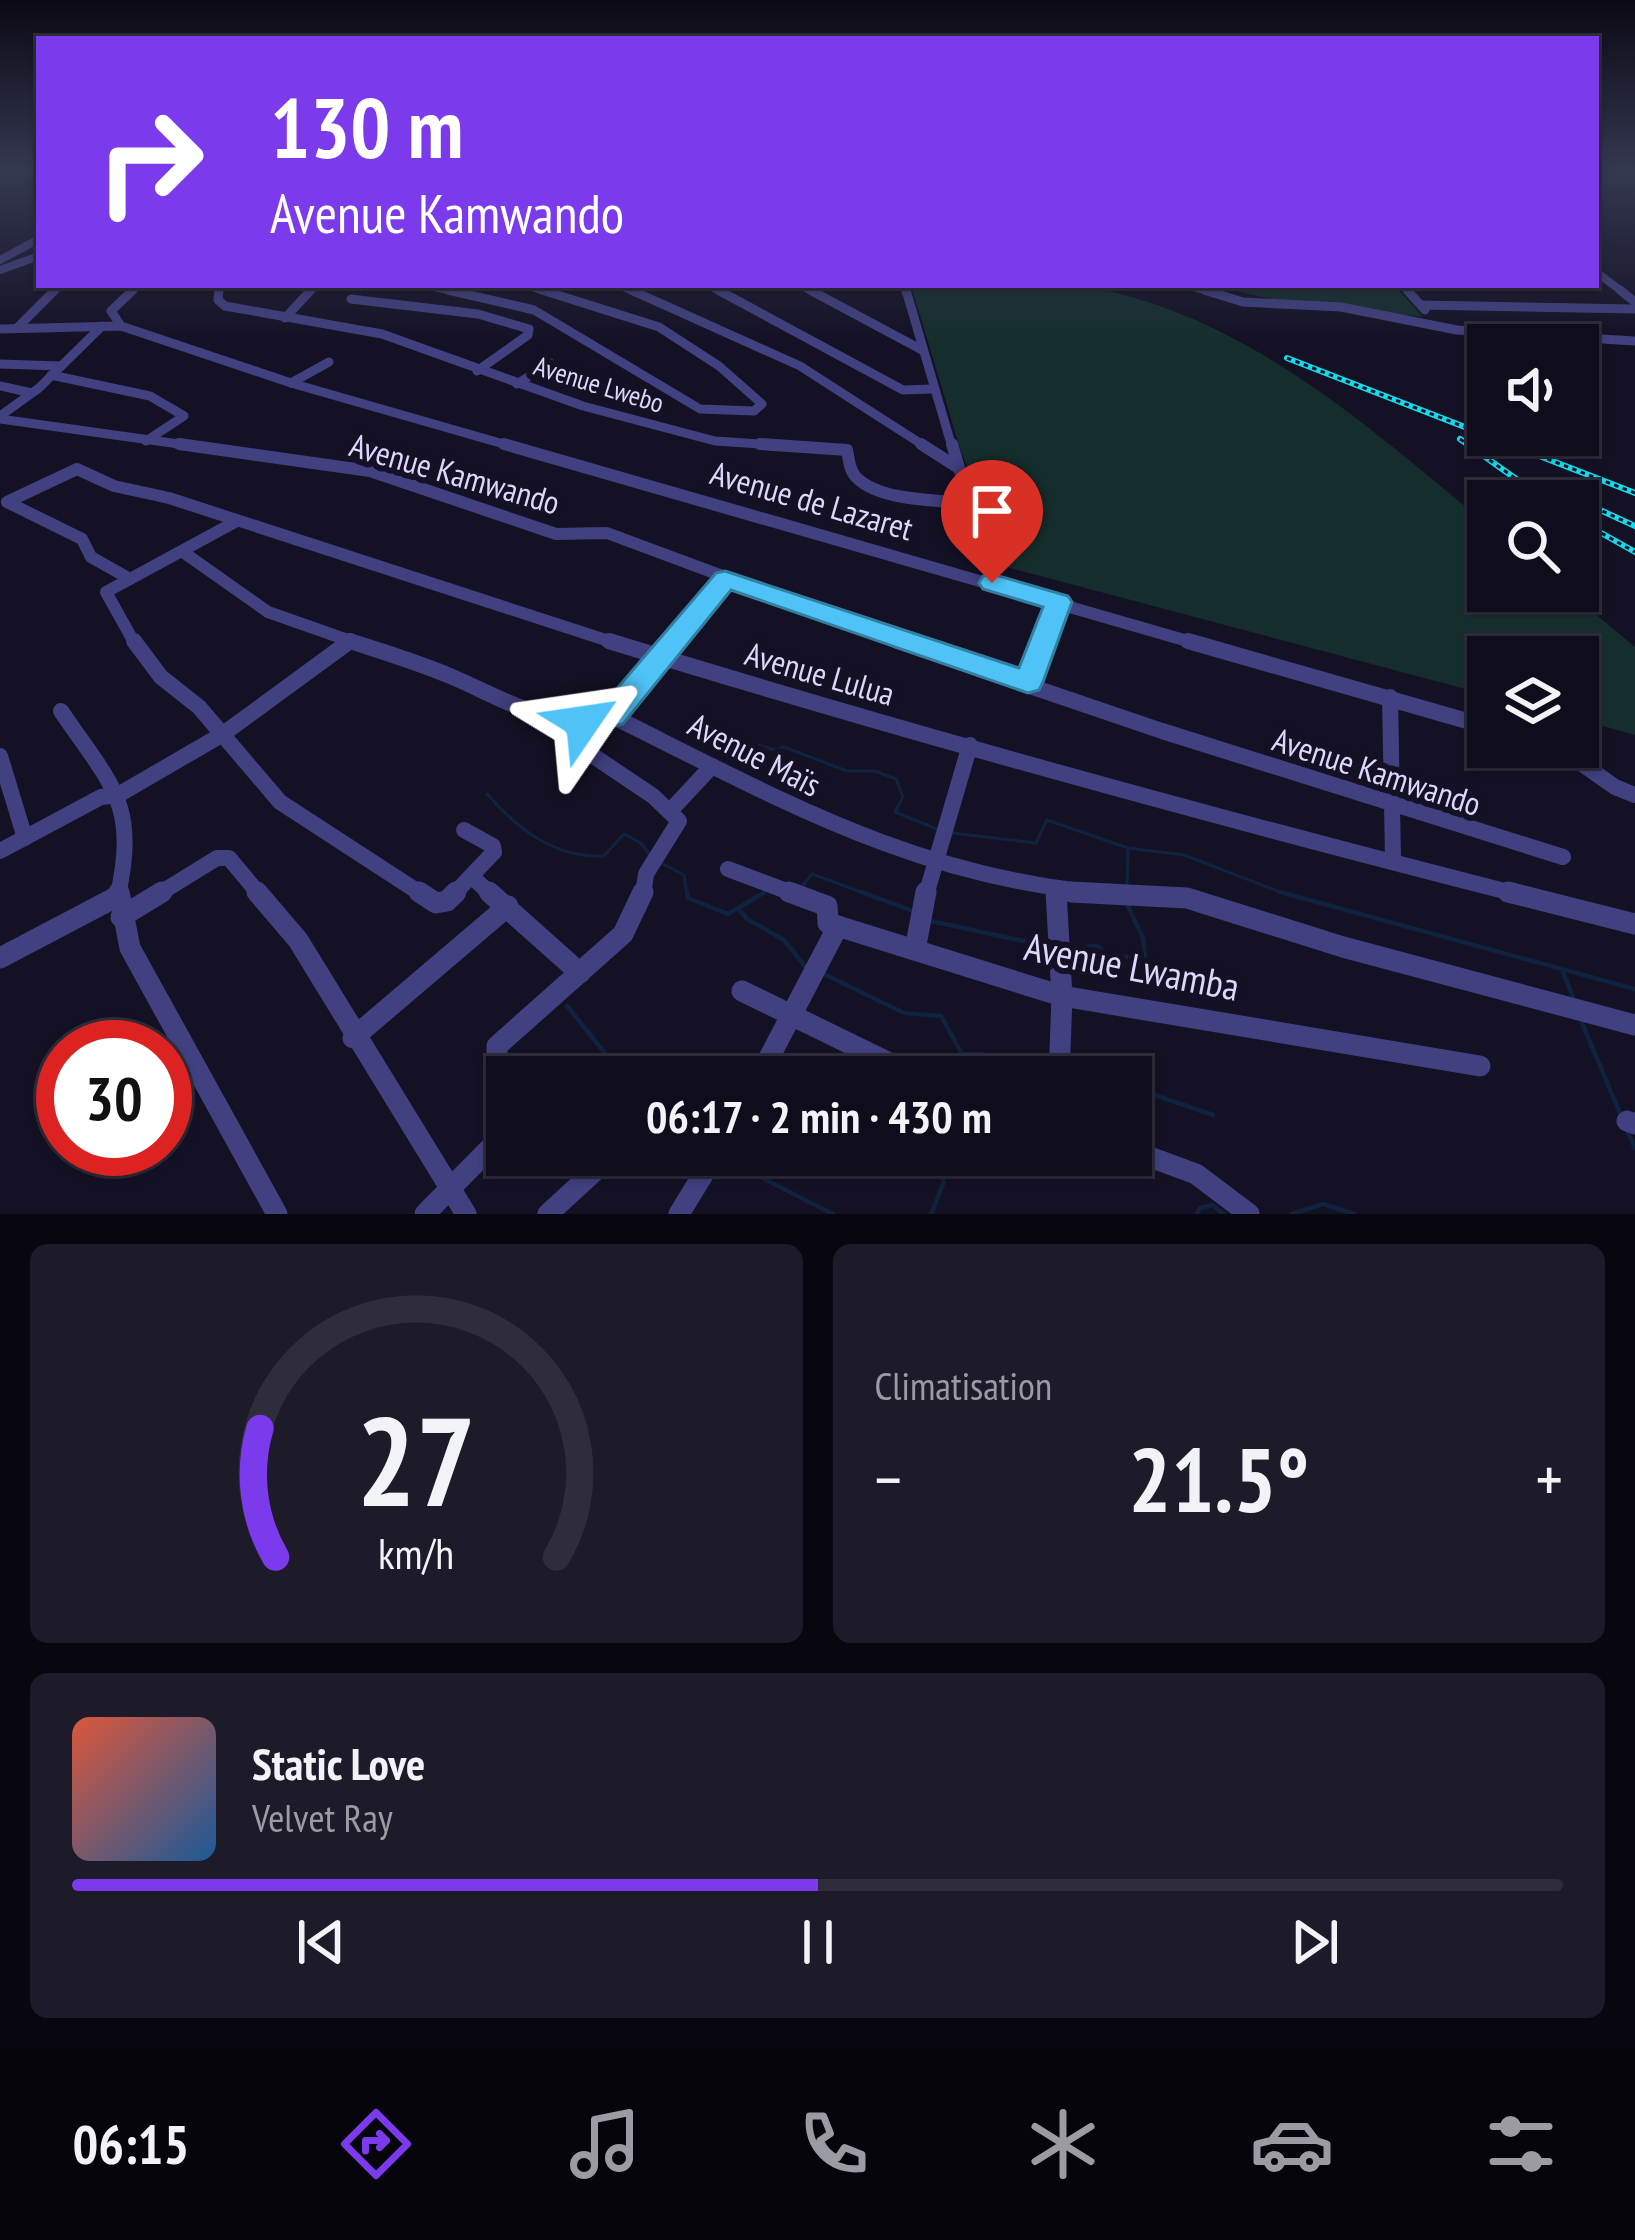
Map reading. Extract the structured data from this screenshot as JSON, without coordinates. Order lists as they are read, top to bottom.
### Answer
{
  "streets": {
    "street": [
      "Avenue Lwebo",
      "Avenue Kamwando",
      "Avenue de Lazaret",
      "Avenue Lulua",
      "Avenue Maïs",
      "Avenue Lwamba"
    ]
  },
  "page": {
    "turn": ["130 m", "Avenue Kamwando"],
    "limit": "30",
    "trip": "06:17 · 2 min · 430 m",
    "tile": "Climatisation",
    "heat": ["−", "21.5°", "+"],
    "song": ["Static Love", "Velvet Ray"],
    "tabs": "06:15",
    "gauge": ["27", "km/h"]
  }
}
